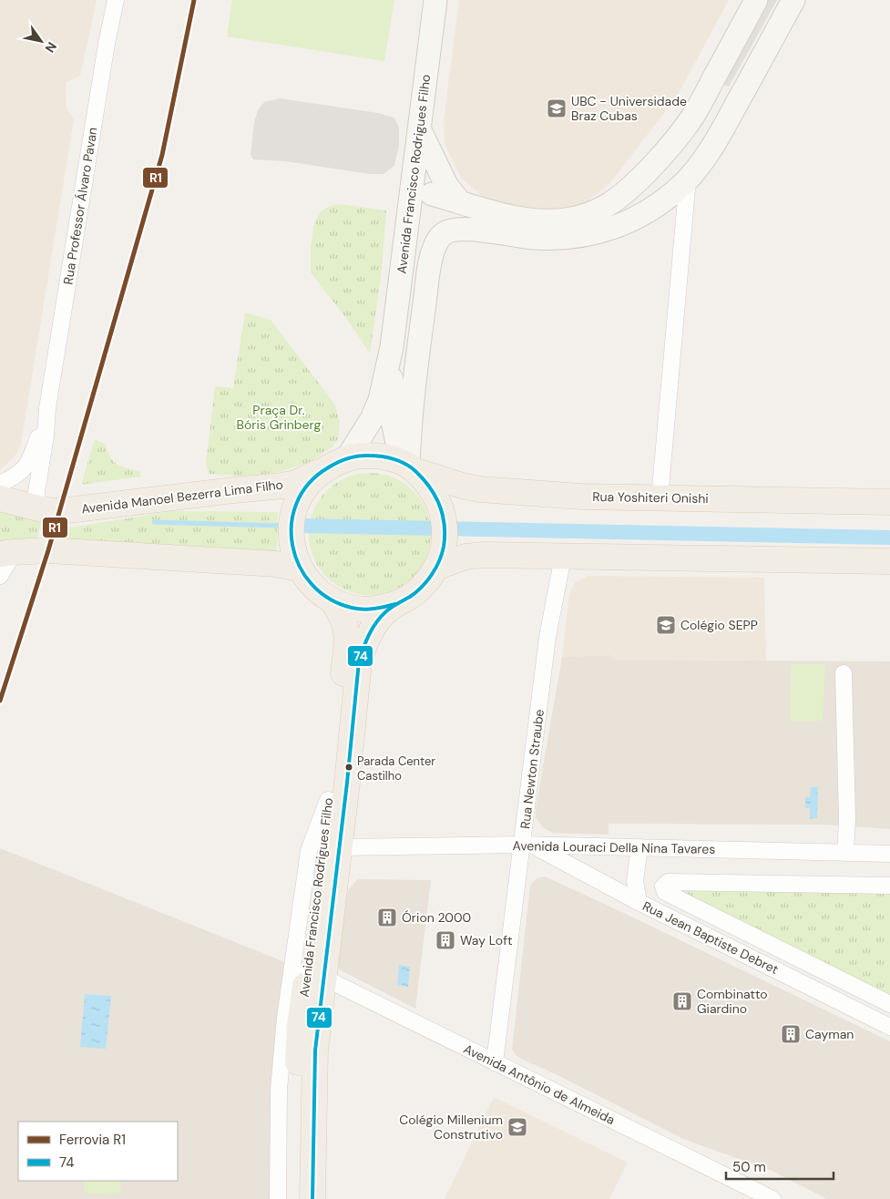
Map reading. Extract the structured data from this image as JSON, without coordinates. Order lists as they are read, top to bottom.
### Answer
{
  "streets": {
    "main road": ["Avenida Francisco Rodrigues Filho", "Avenida Manoel Bezerra Lima Filho", "Rua Yoshiteri Onishi"],
    "street": [
      "Rua Professor Álvaro Pavan",
      "Rua Newton Straube",
      "Avenida Louraci Della Nina Tavares",
      "Rua Jean Baptiste Debret",
      "Avenida Antônio de Almeida"
    ]
  },
  "crossings": [
    ["Avenida Francisco Rodrigues Filho", "Avenida Manoel Bezerra Lima Filho"],
    ["Avenida Francisco Rodrigues Filho", "Rua Yoshiteri Onishi"],
    ["Avenida Francisco Rodrigues Filho", "Avenida Louraci Della Nina Tavares"],
    ["Avenida Francisco Rodrigues Filho", "Avenida Antônio de Almeida"],
    ["Rua Professor Álvaro Pavan", "Avenida Manoel Bezerra Lima Filho"],
    ["Avenida Manoel Bezerra Lima Filho", "Rua Yoshiteri Onishi"],
    ["Rua Newton Straube", "Avenida Louraci Della Nina Tavares"],
    ["Rua Newton Straube", "Rua Jean Baptiste Debret"],
    ["Rua Newton Straube", "Avenida Antônio de Almeida"],
    ["Avenida Louraci Della Nina Tavares", "Rua Jean Baptiste Debret"]
  ],
  "parks": ["Praça Dr. Bóris Grinberg"],
  "places": {
    "school or university": ["UBC - Universidade Braz Cubas", "Colégio SEPP", "Colégio Millenium Construtivo"],
    "other": ["Parada Center Castilho"],
    "building": [
      "Órion 2000",
      "Way Loft",
      "Combinatto Giardino",
      "Cayman"
    ]
  },
  "lines": ["rail line R1", "transit line 74"],
  "legend": ["Ferrovia R1", "74"],
  "scale_bar": "50 m",
  "north": "bottom right"
}
